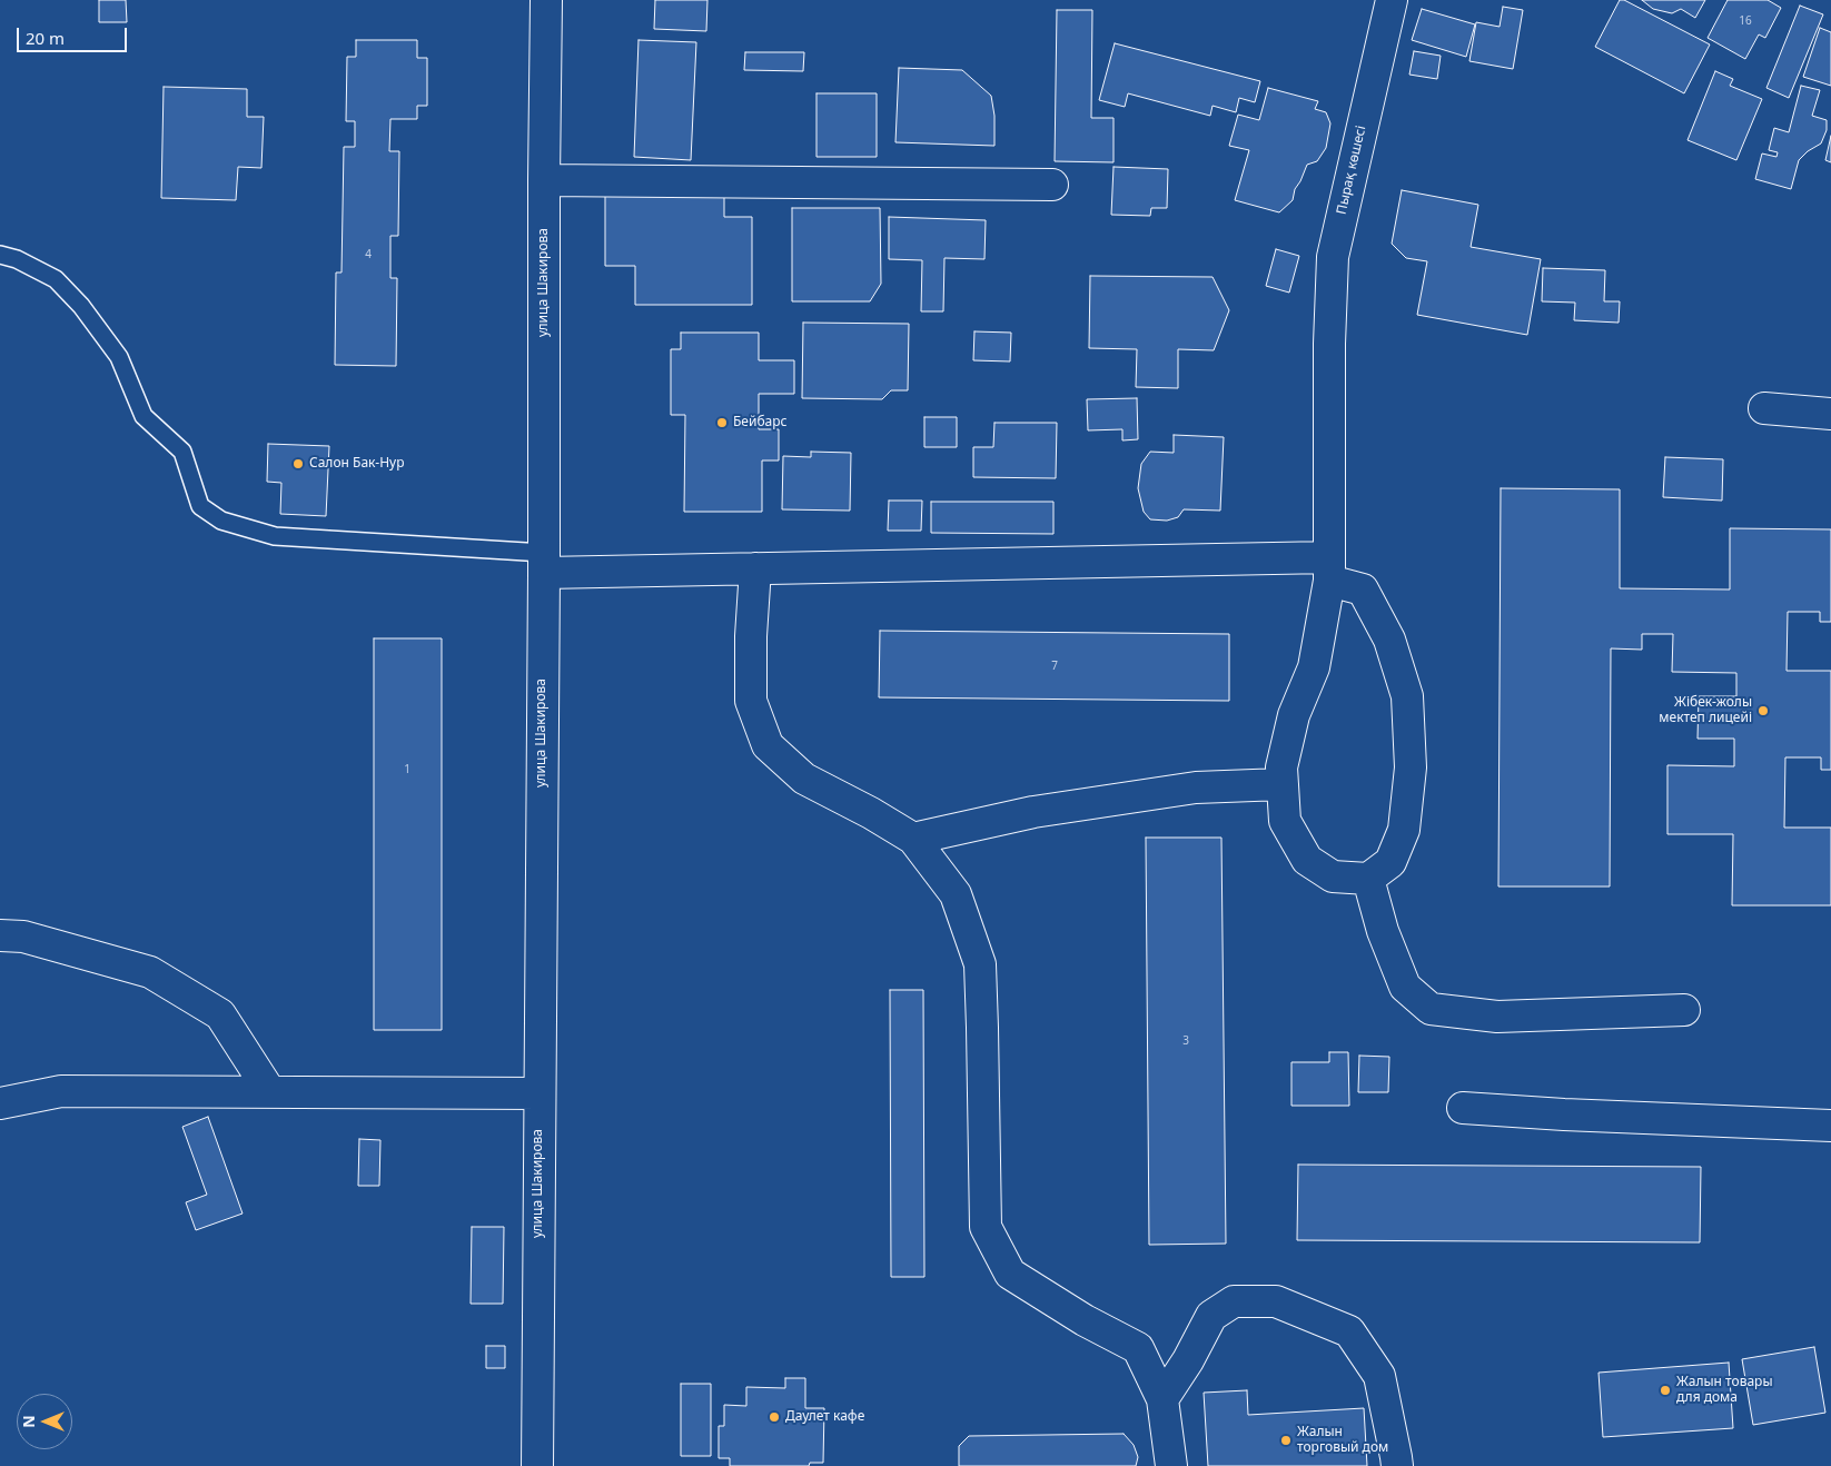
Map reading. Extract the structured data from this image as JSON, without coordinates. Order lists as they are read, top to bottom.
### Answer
{
  "streets": {
    "street": ["Пырақ көшесі", "улица Шакирова"]
  },
  "places": [
    "Бейбарс",
    "Салон Бак-Нур",
    "Жібек-жолы мектеп лицейі",
    "Жалын товары для дома",
    "Даулет кафе",
    "Жалын торговый дом"
  ],
  "house_numbers": [
    "16",
    "4",
    "7",
    "1",
    "3"
  ],
  "scale_bar": "20 m",
  "north": "left"
}
